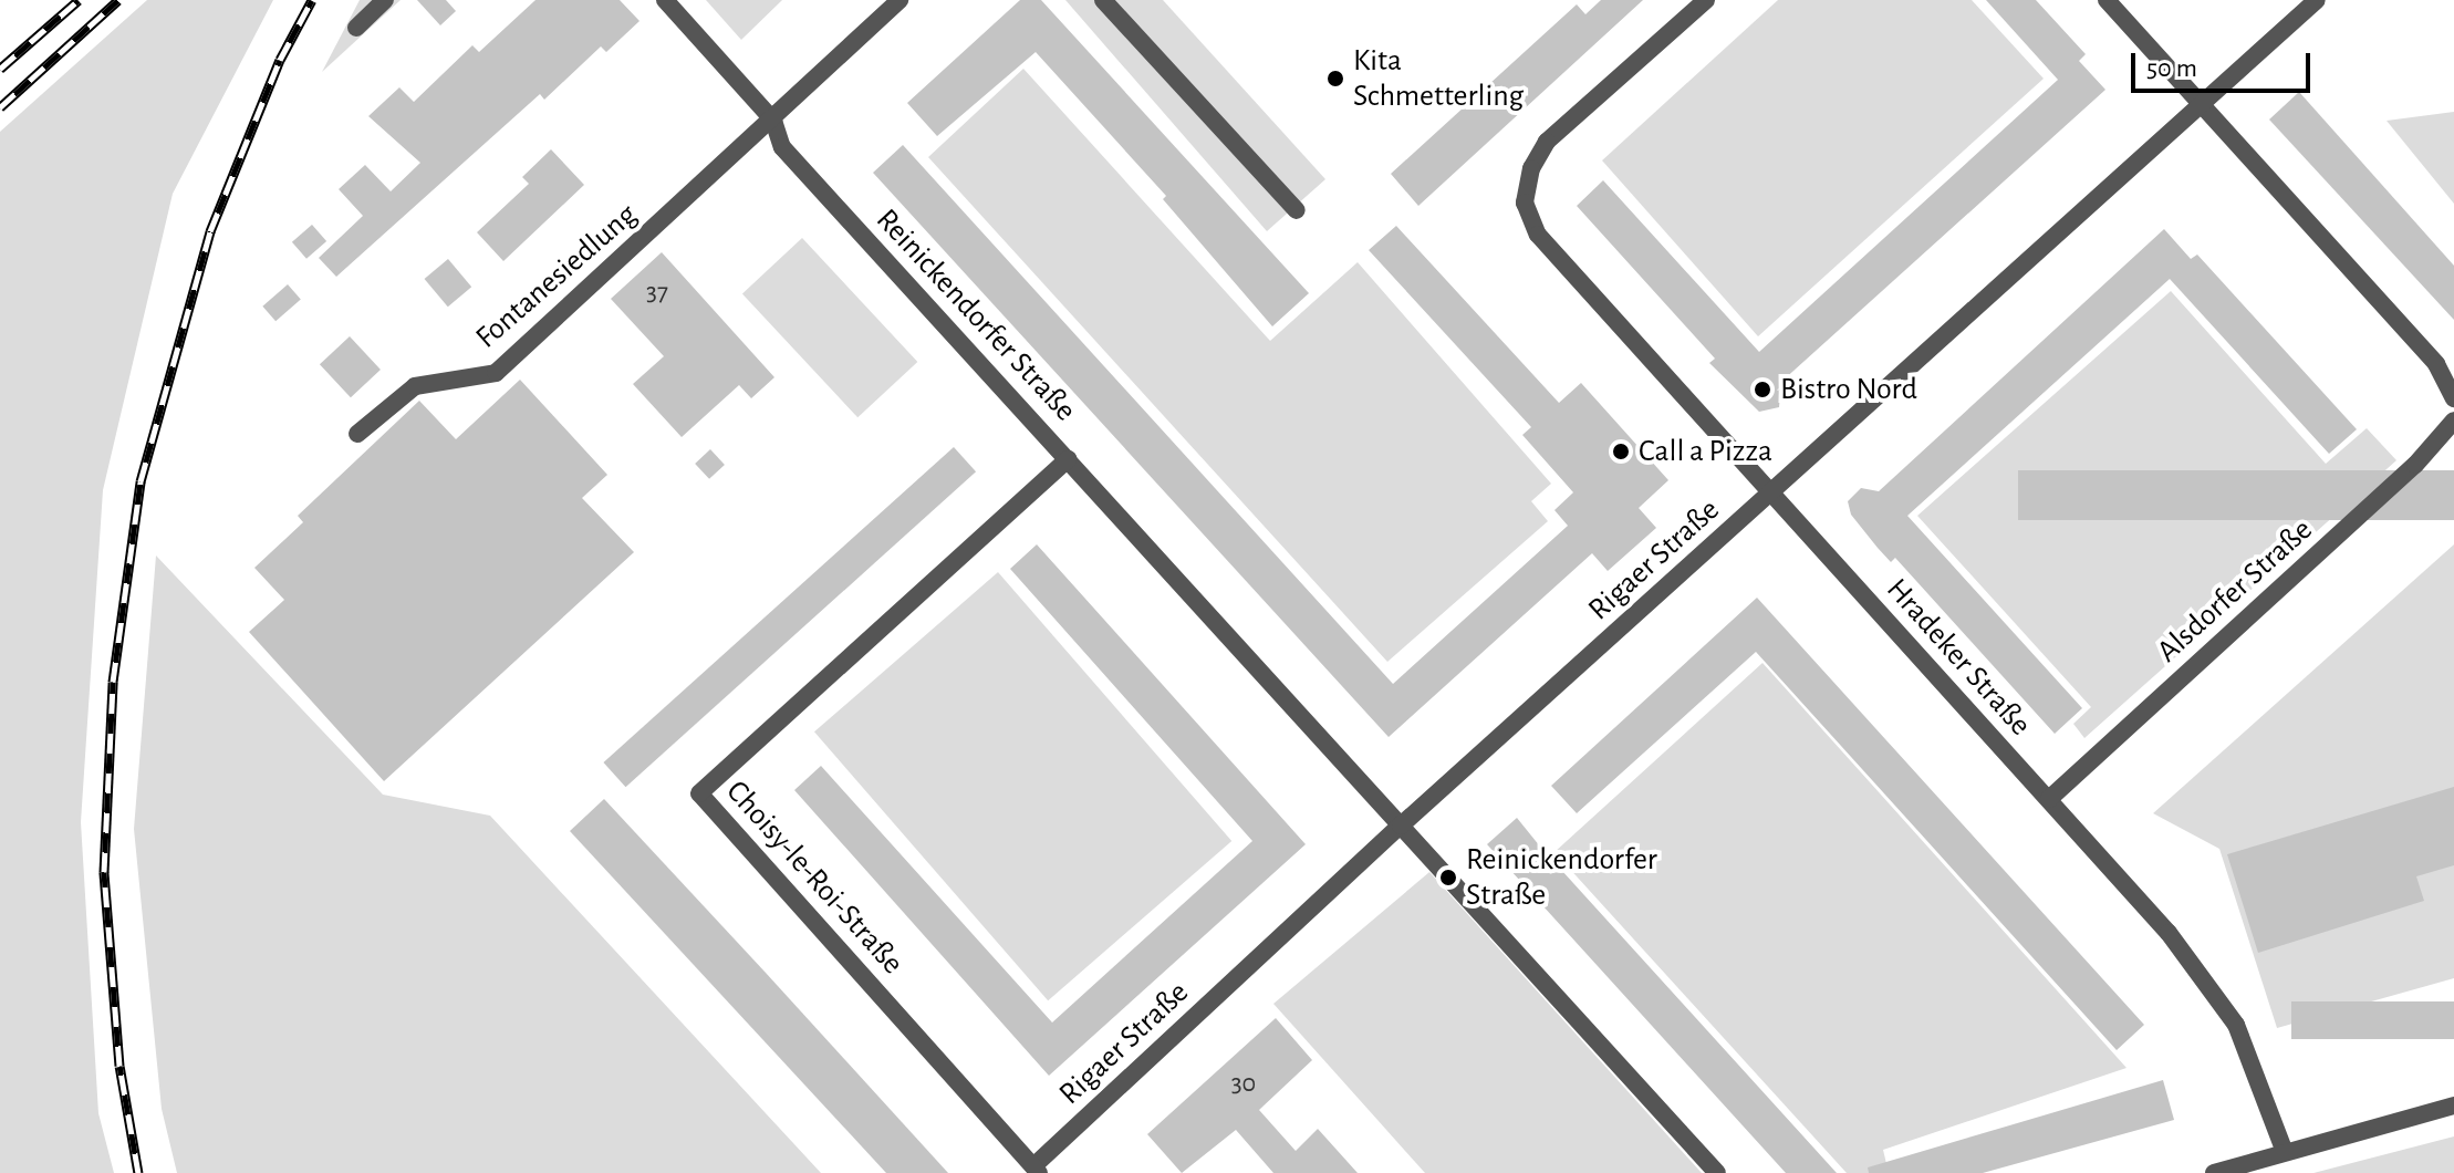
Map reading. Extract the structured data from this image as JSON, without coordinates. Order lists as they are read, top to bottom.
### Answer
{
  "streets": {
    "street": [
      "Fontanesiedlung",
      "Reinickendorfer Straße",
      "Rigaer Straße",
      "Alsdorfer Straße",
      "Hradeker Straße",
      "Choisy-le-Roi-Straße"
    ]
  },
  "crossings": [
    ["Fontanesiedlung", "Reinickendorfer Straße"],
    ["Reinickendorfer Straße", "Rigaer Straße"],
    ["Reinickendorfer Straße", "Choisy-le-Roi-Straße"],
    ["Rigaer Straße", "Hradeker Straße"],
    ["Rigaer Straße", "Choisy-le-Roi-Straße"],
    ["Alsdorfer Straße", "Hradeker Straße"]
  ],
  "places": [
    "Kita Schmetterling",
    "Bistro Nord",
    "Call a Pizza",
    "Reinickendorfer Straße"
  ],
  "house_numbers": ["37", "30"],
  "scale_bar": "50 m"
}
